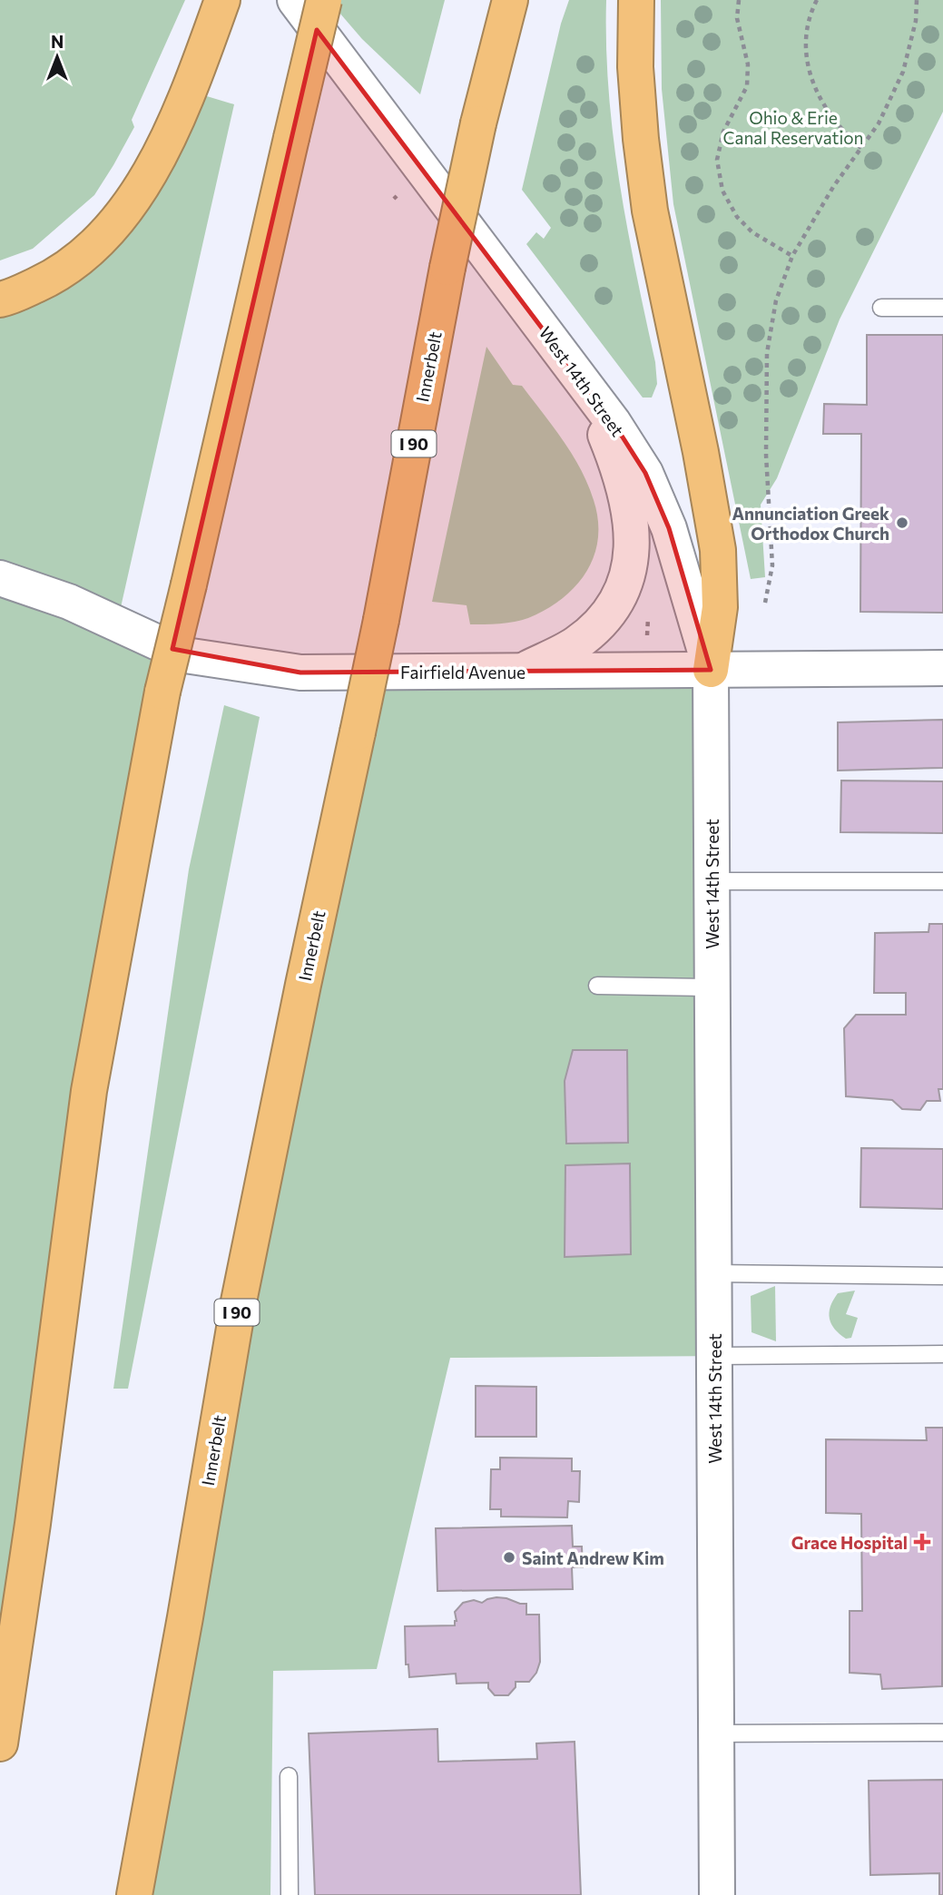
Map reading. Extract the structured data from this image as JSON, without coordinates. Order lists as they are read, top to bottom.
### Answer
{
  "streets": {
    "highway": ["Innerbelt", "I 90"],
    "street": ["West 14th Street", "Fairfield Avenue"]
  },
  "crossings": [
    ["West 14th Street", "Fairfield Avenue"]
  ],
  "parks": ["Ohio & Erie Canal Reservation"],
  "places": {
    "other": ["Annunciation Greek Orthodox Church", "Saint Andrew Kim"],
    "health": ["Grace Hospital"]
  },
  "north": "top"
}
